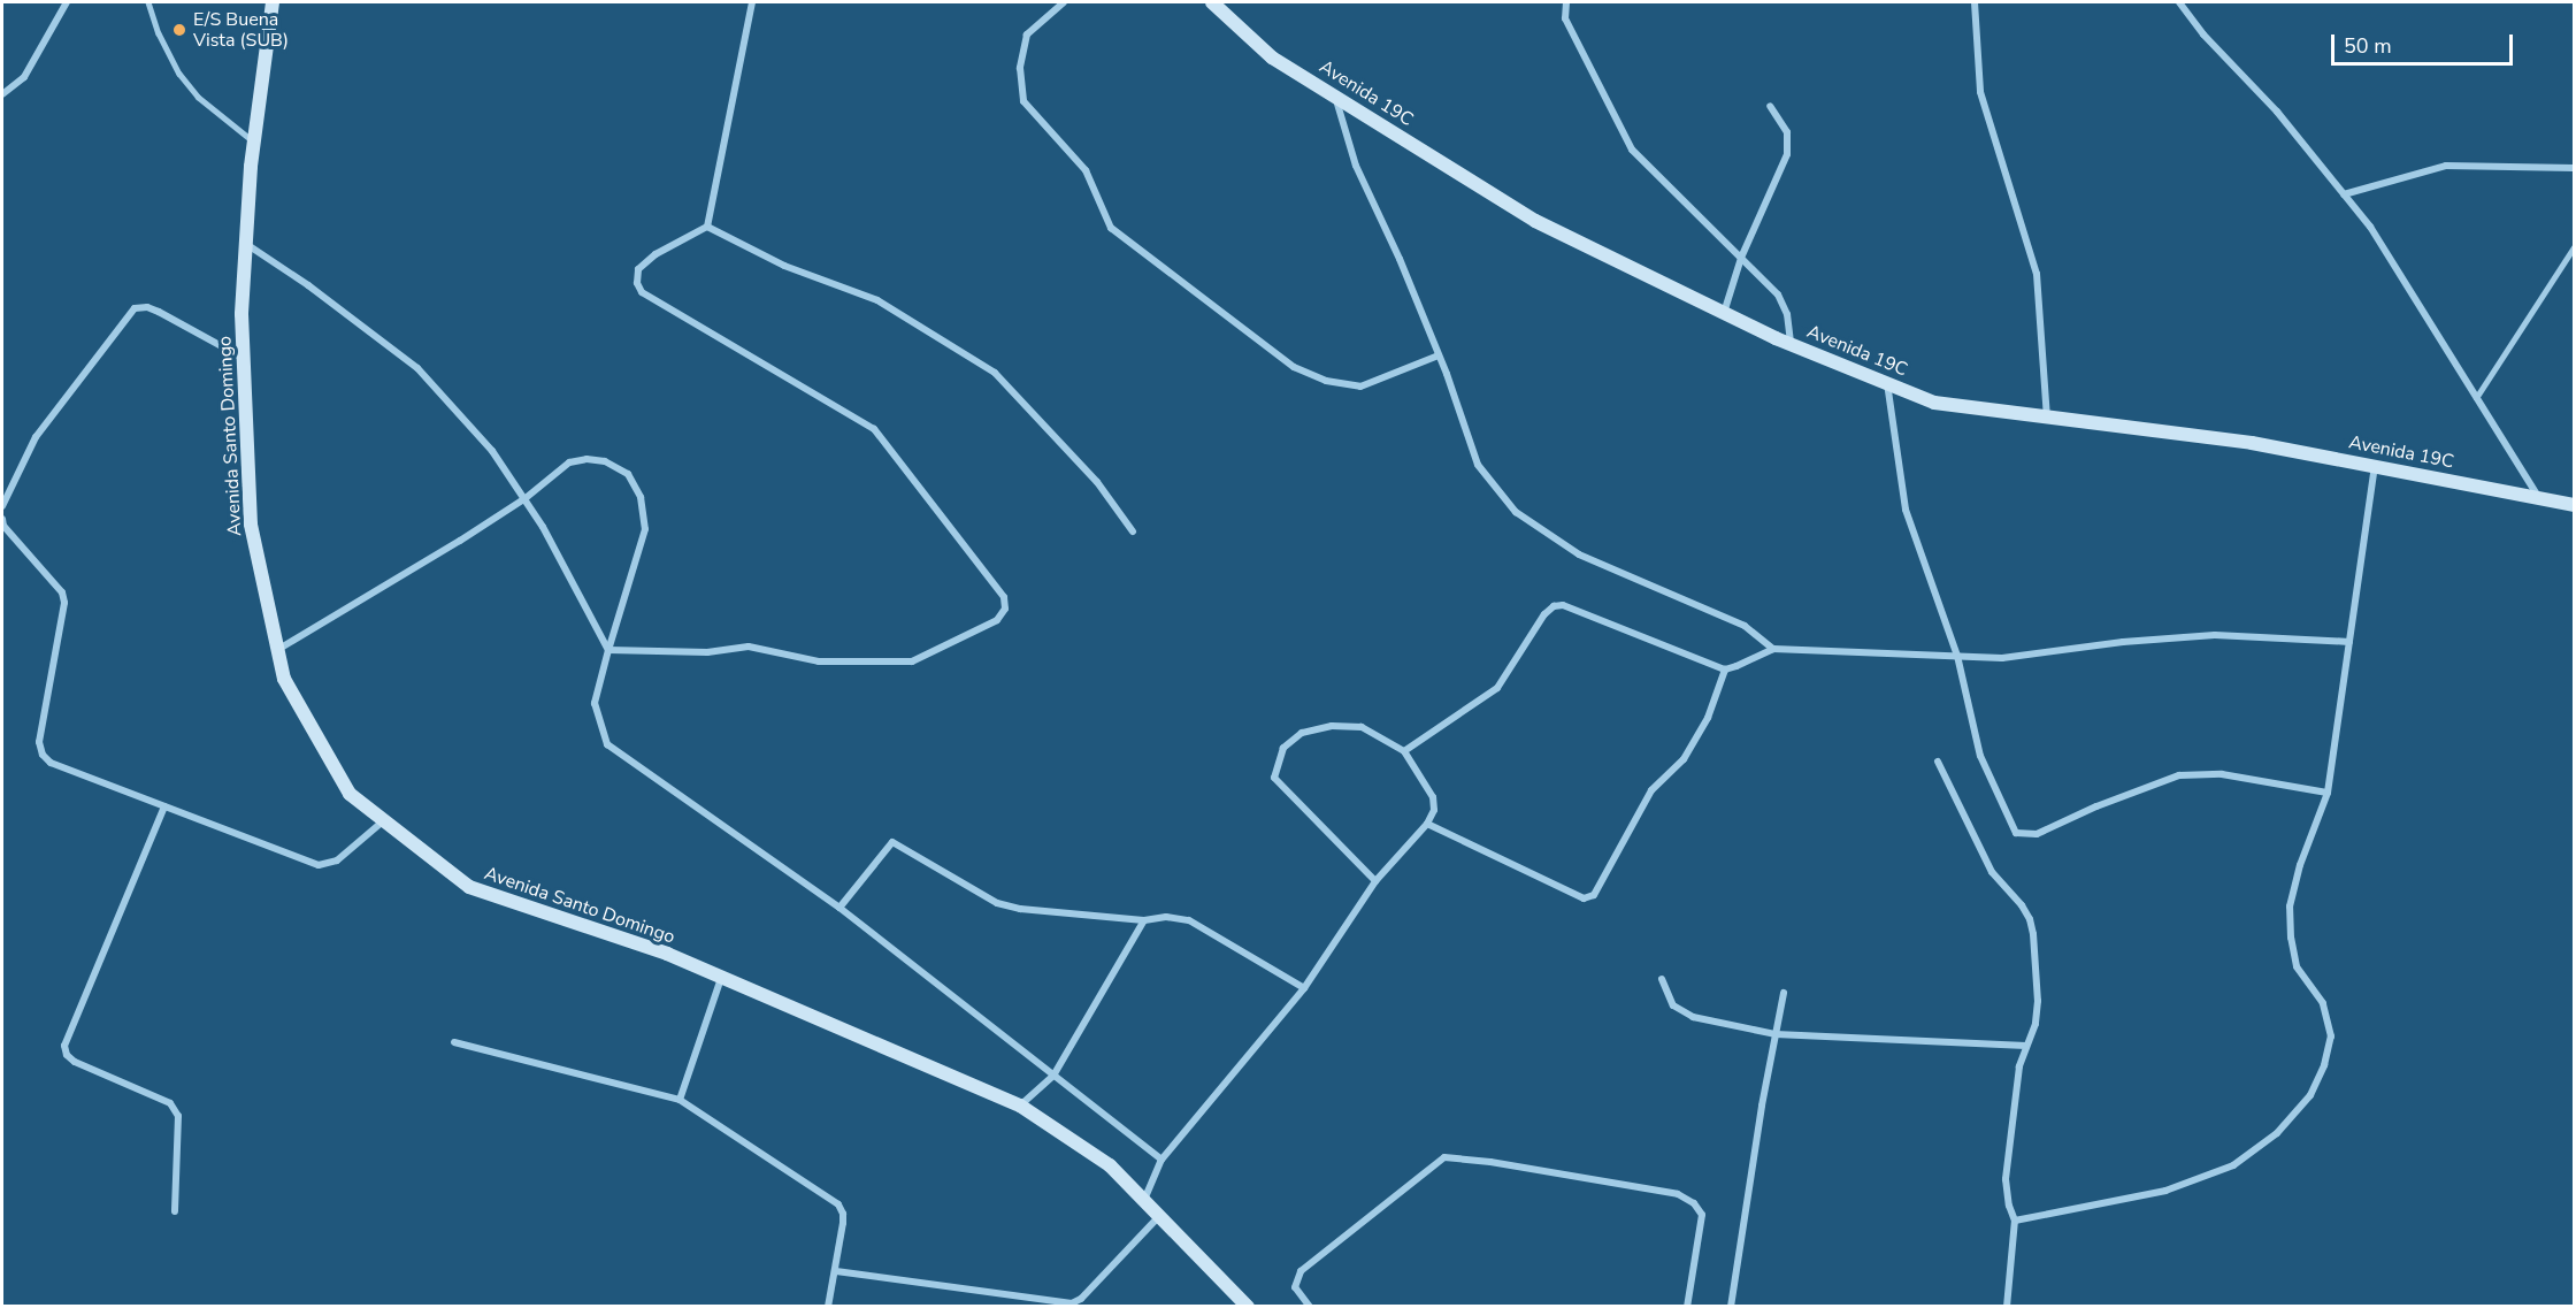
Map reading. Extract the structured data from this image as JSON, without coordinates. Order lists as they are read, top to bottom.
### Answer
{
  "streets": {
    "street": ["Avenida 19C", "Avenida Santo Domingo"]
  },
  "places": ["E/S Buena Vista (SUB)"],
  "scale_bar": "50 m"
}
